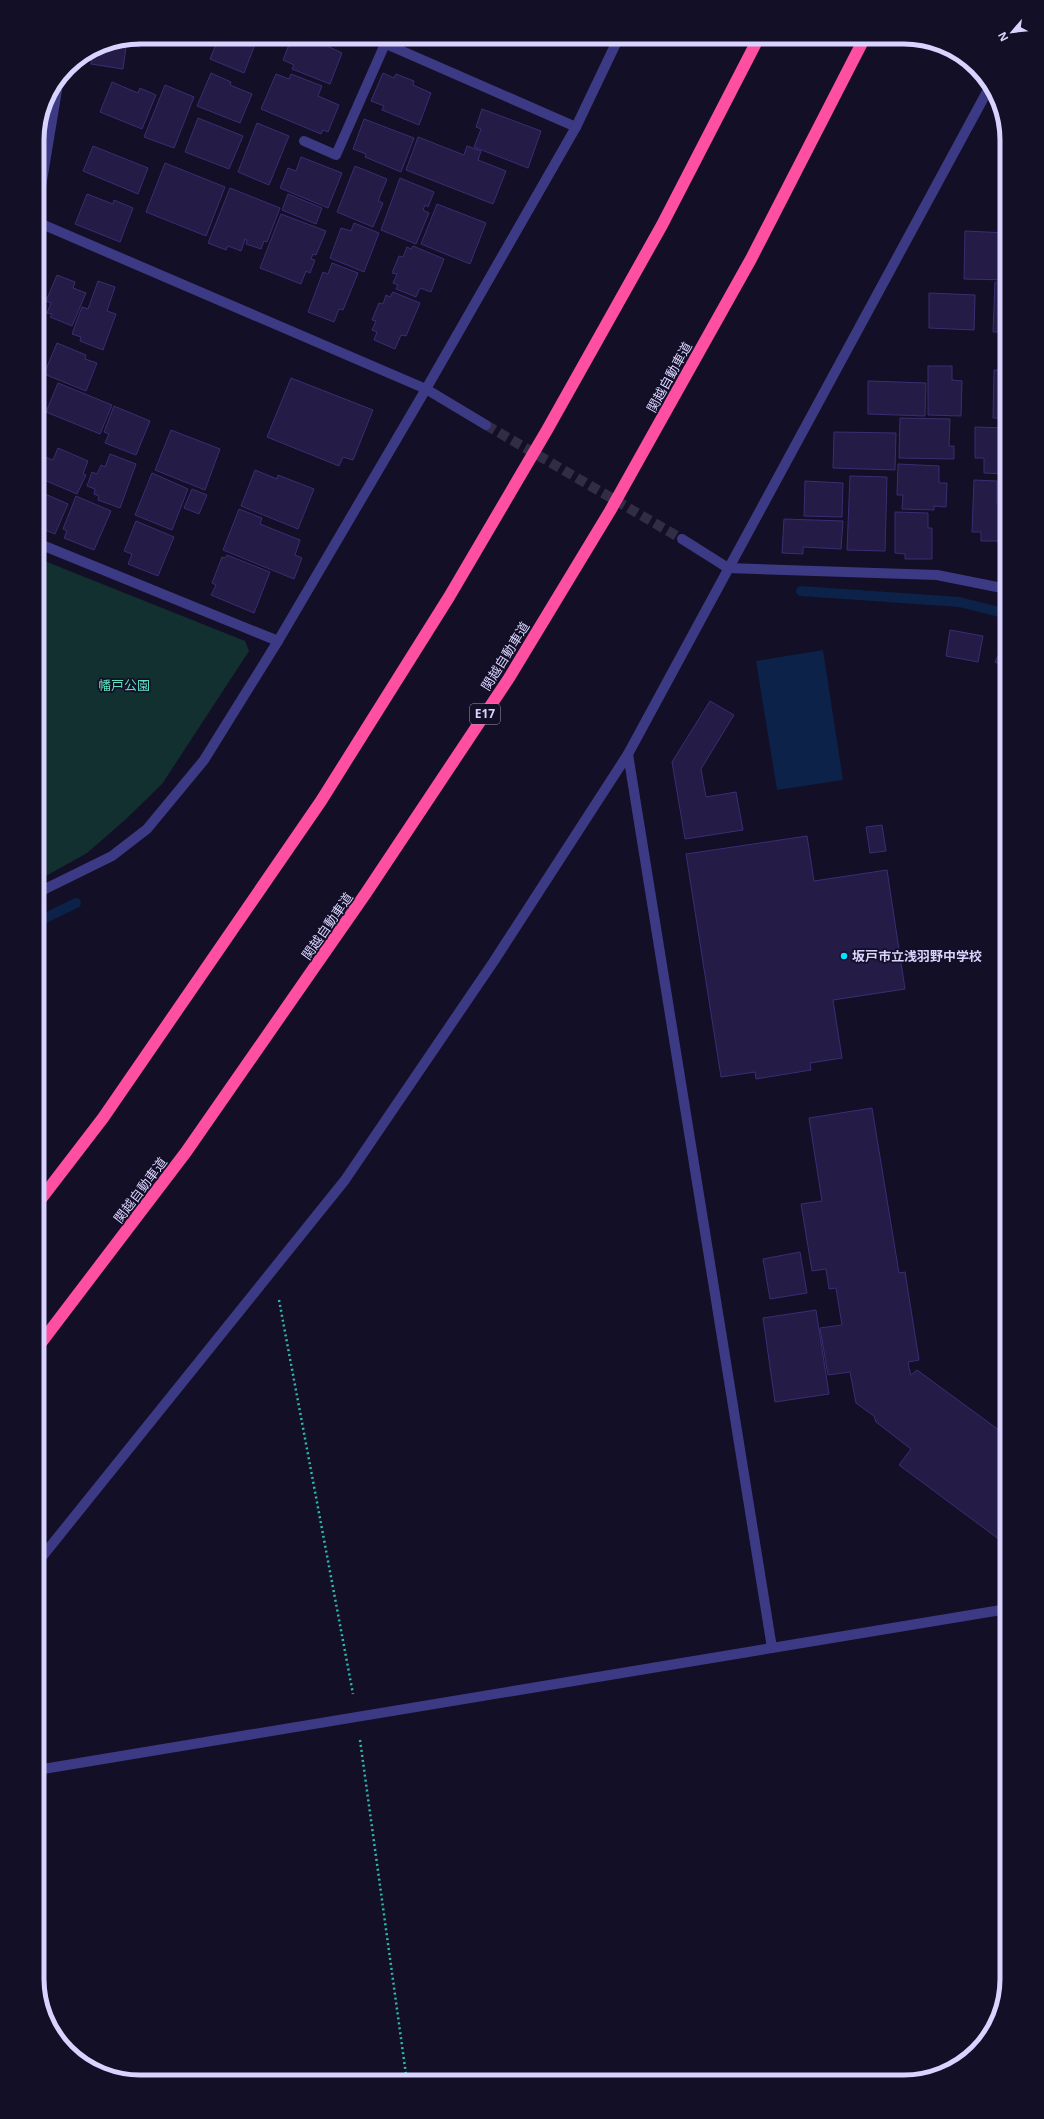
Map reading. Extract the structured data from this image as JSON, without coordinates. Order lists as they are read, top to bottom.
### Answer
{
  "streets": {
    "highway": ["関越自動車道", "E17"]
  },
  "parks": ["幡戸公園"],
  "places": ["坂戸市立浅羽野中学校"],
  "north": "bottom left"
}
